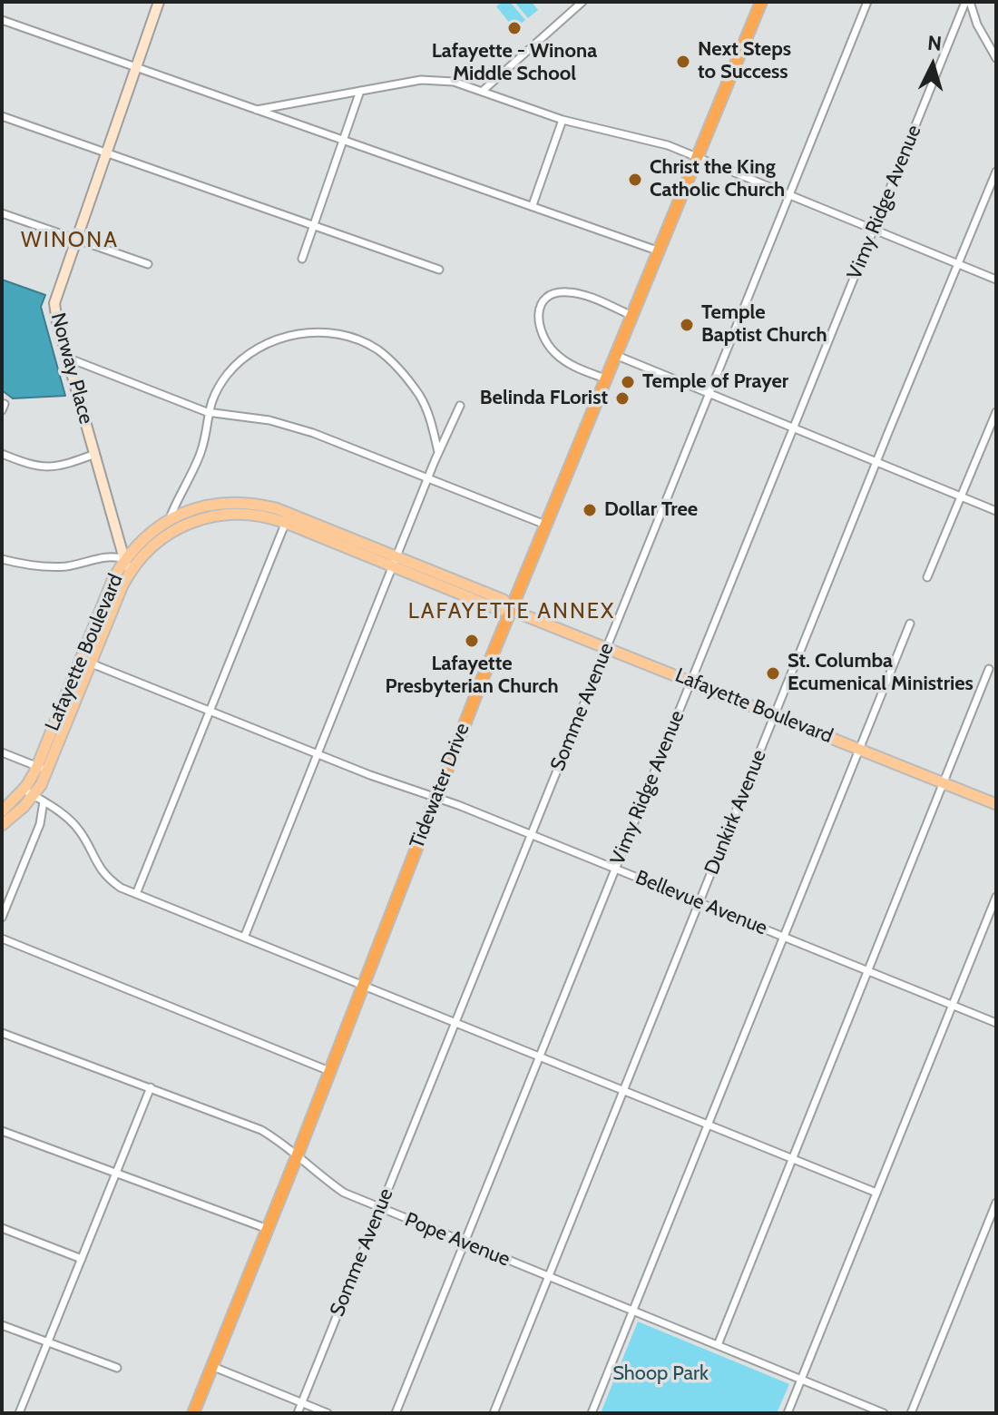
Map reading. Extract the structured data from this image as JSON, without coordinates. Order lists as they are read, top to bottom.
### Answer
{
  "streets": {
    "highway": ["Tidewater Drive"],
    "main road": ["Lafayette Boulevard"],
    "street": [
      "Vimy Ridge Avenue",
      "Norway Place",
      "Somme Avenue",
      "Dunkirk Avenue",
      "Bellevue Avenue",
      "Pope Avenue"
    ]
  },
  "crossings": [
    ["Vimy Ridge Avenue", "Lafayette Boulevard"],
    ["Vimy Ridge Avenue", "Bellevue Avenue"],
    ["Vimy Ridge Avenue", "Pope Avenue"],
    ["Norway Place", "Lafayette Boulevard"],
    ["Lafayette Boulevard", "Somme Avenue"],
    ["Lafayette Boulevard", "Tidewater Drive"],
    ["Lafayette Boulevard", "Dunkirk Avenue"],
    ["Lafayette Boulevard", "Bellevue Avenue"],
    ["Somme Avenue", "Bellevue Avenue"],
    ["Somme Avenue", "Pope Avenue"],
    ["Tidewater Drive", "Bellevue Avenue"],
    ["Tidewater Drive", "Pope Avenue"],
    ["Dunkirk Avenue", "Bellevue Avenue"],
    ["Dunkirk Avenue", "Pope Avenue"]
  ],
  "districts": ["WINONA", "LAFAYETTE ANNEX"],
  "parks": ["Shoop Park"],
  "places": [
    "Lafayette - Winona Middle School",
    "Next Steps to Success",
    "Christ the King Catholic Church",
    "Temple Baptist Church",
    "Temple of Prayer",
    "Belinda FLorist",
    "Dollar Tree",
    "Lafayette Presbyterian Church",
    "St. Columba Ecumenical Ministries"
  ],
  "north": "top"
}
